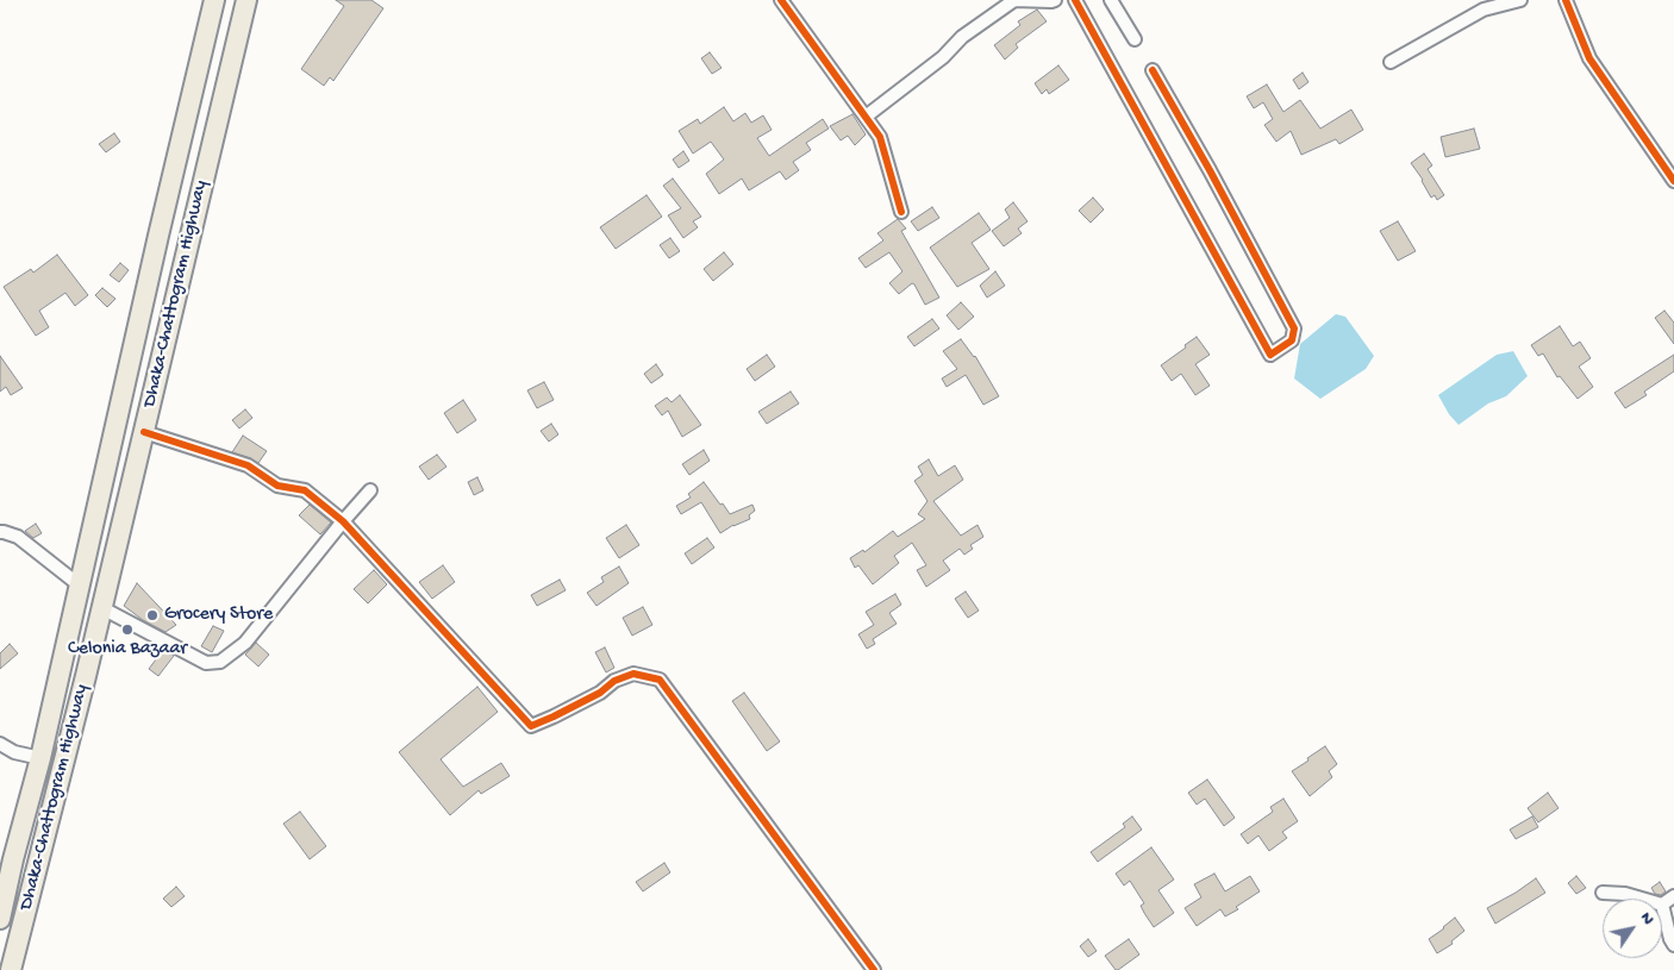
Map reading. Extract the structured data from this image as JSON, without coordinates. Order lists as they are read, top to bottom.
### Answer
{
  "streets": {
    "highway": ["Dhaka-Chattogram Highway"]
  },
  "places": ["Grocery Store", "Celonia Bazaar"],
  "north": "top right"
}
